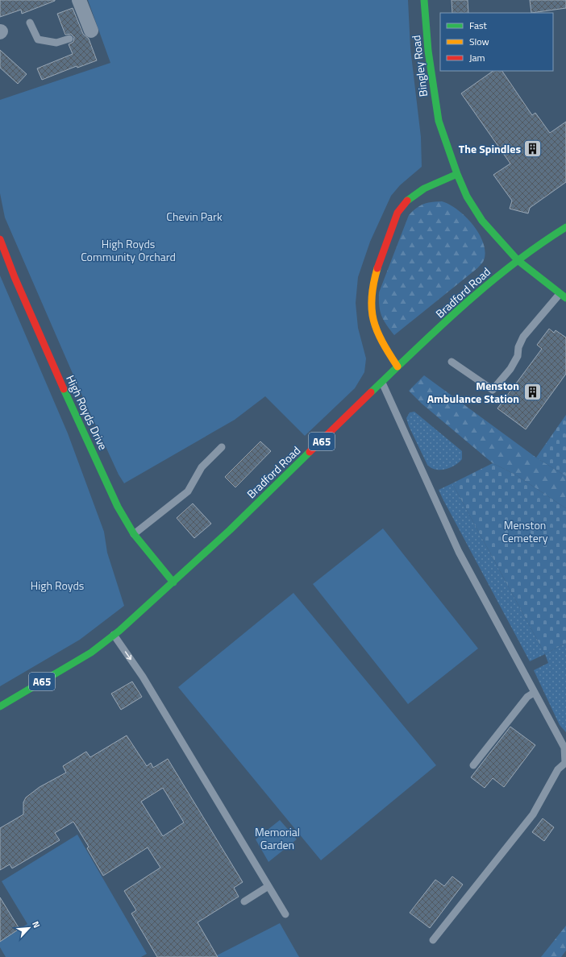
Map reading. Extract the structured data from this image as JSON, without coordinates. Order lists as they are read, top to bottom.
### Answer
{
  "streets": {
    "street": [
      "Bingley Road",
      "Bradford Road",
      "High Royds Drive",
      "A65"
    ]
  },
  "crossings": [
    ["Bingley Road", "Bradford Road"],
    ["Bradford Road", "High Royds Drive"]
  ],
  "parks": [
    "Chevin Park",
    "High Royds Community Orchard",
    "Menston Cemetery",
    "High Royds",
    "Memorial Garden"
  ],
  "places": {
    "building": ["The Spindles", "Menston Ambulance Station"]
  },
  "legend": ["Fast", "Slow", "Jam"],
  "north": "top right"
}
